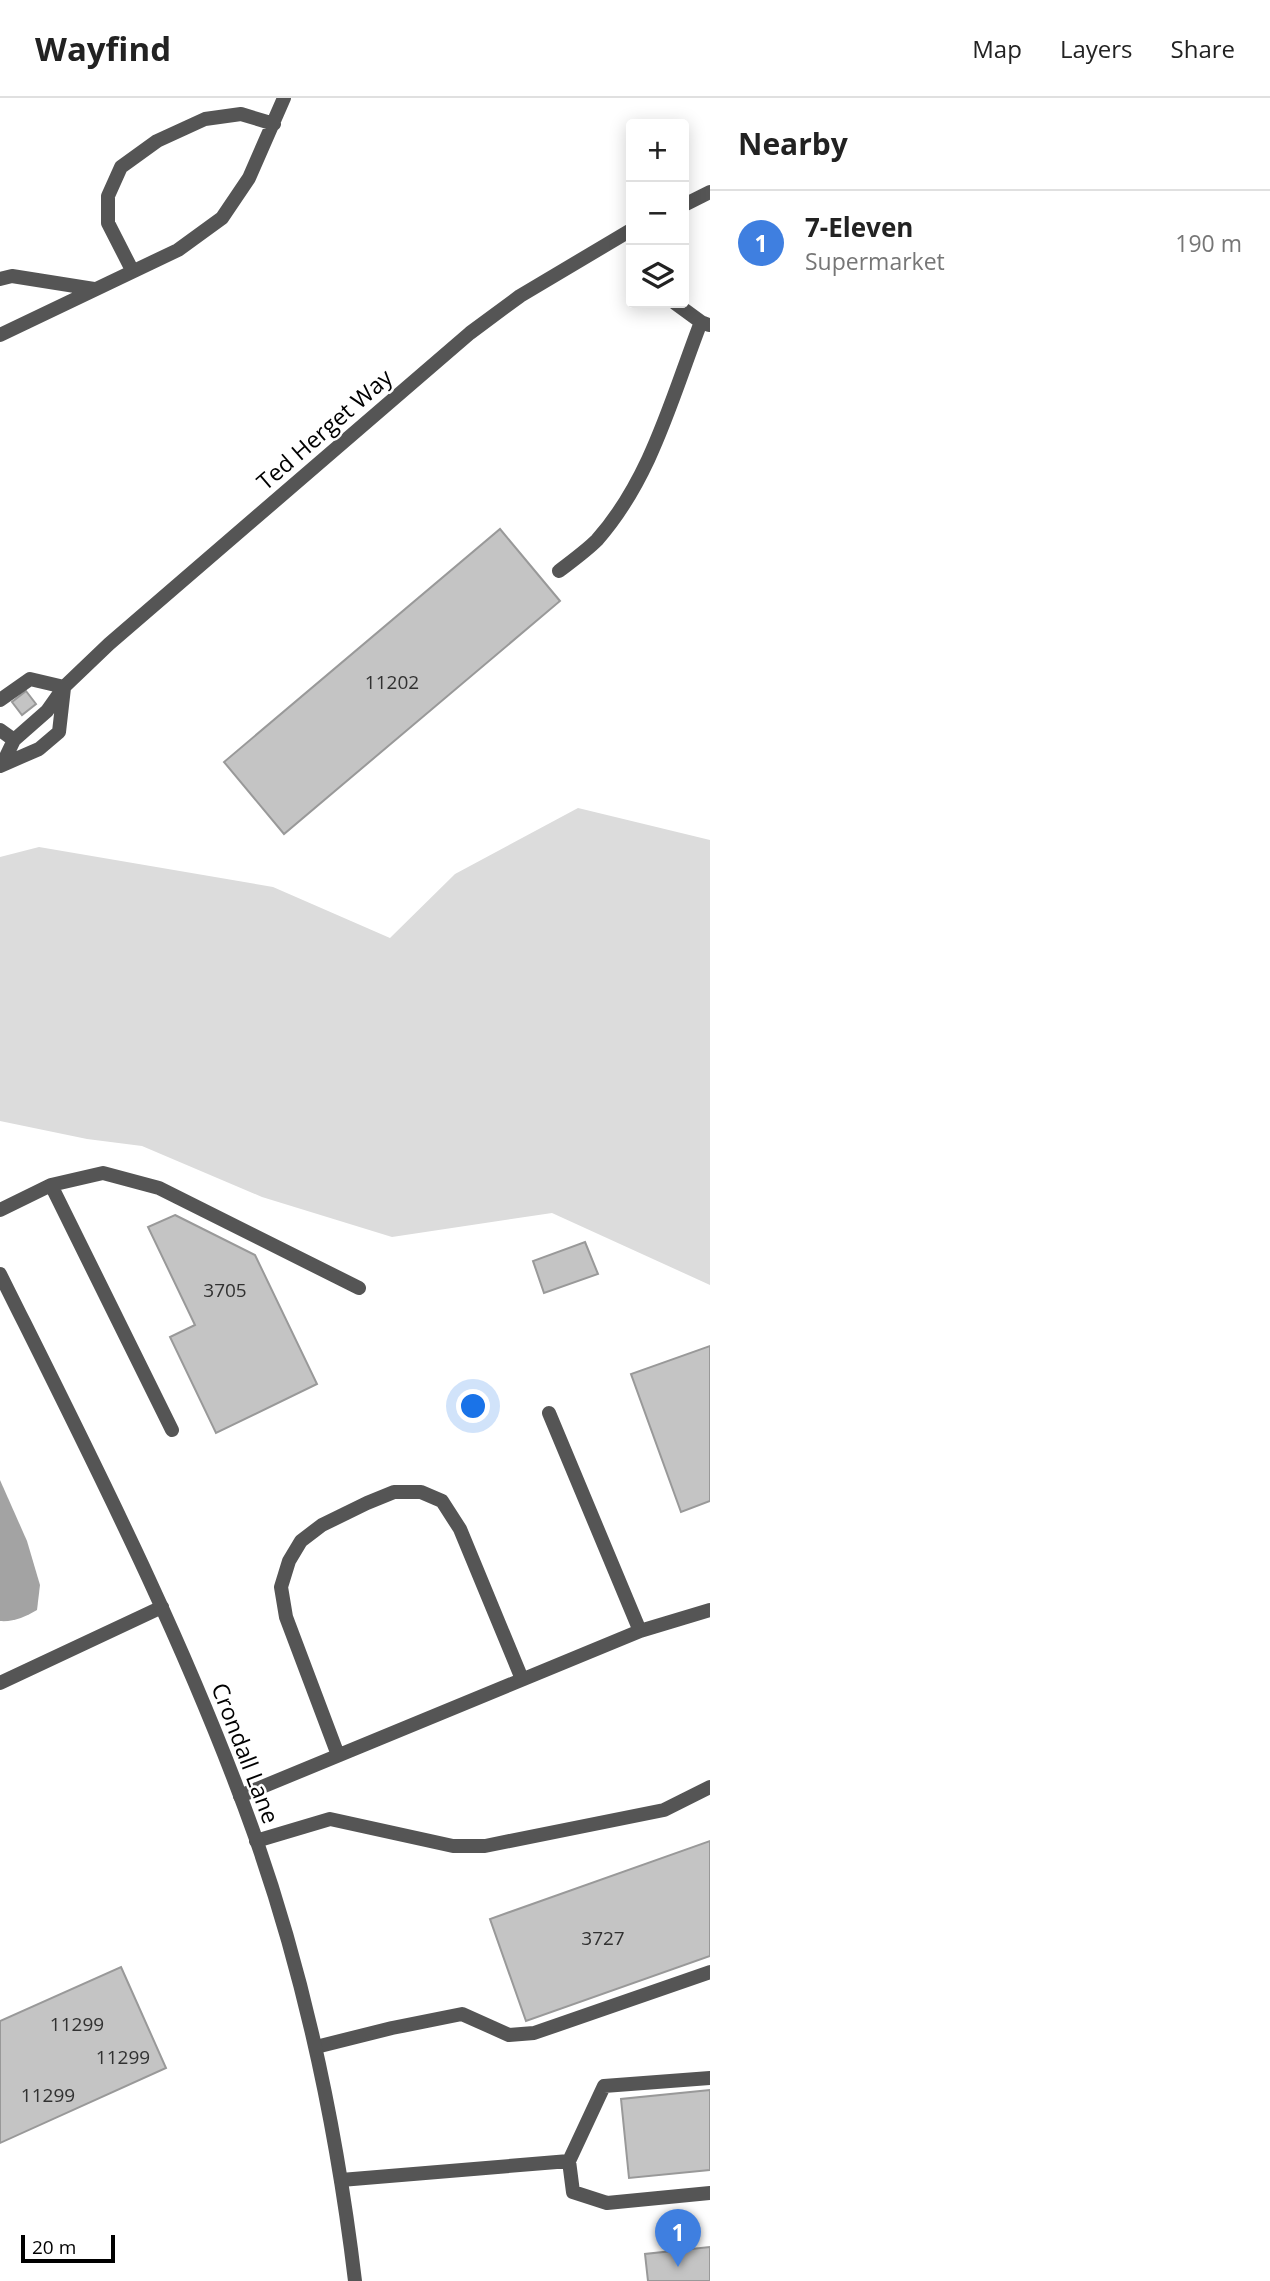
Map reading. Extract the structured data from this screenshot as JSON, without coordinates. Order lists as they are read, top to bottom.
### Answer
{
  "streets": {
    "street": ["Ted Herget Way", "Crondall Lane"]
  },
  "house_numbers": [
    "11202",
    "3705",
    "3727",
    "11299",
    "11299",
    "11299"
  ],
  "scale_bar": "20 m",
  "page": {
    "header": "Wayfind",
    "nav": ["Map", "Layers", "Share"],
    "heading": "Nearby",
    "map_buttons": ["+", "−"],
    "list": [
      {
        "mark": "1",
        "name": "7-Eleven",
        "note": "Supermarket",
        "value": "190 m"
      }
    ],
    "pins": "1",
    "scale": "20 m"
  }
}
